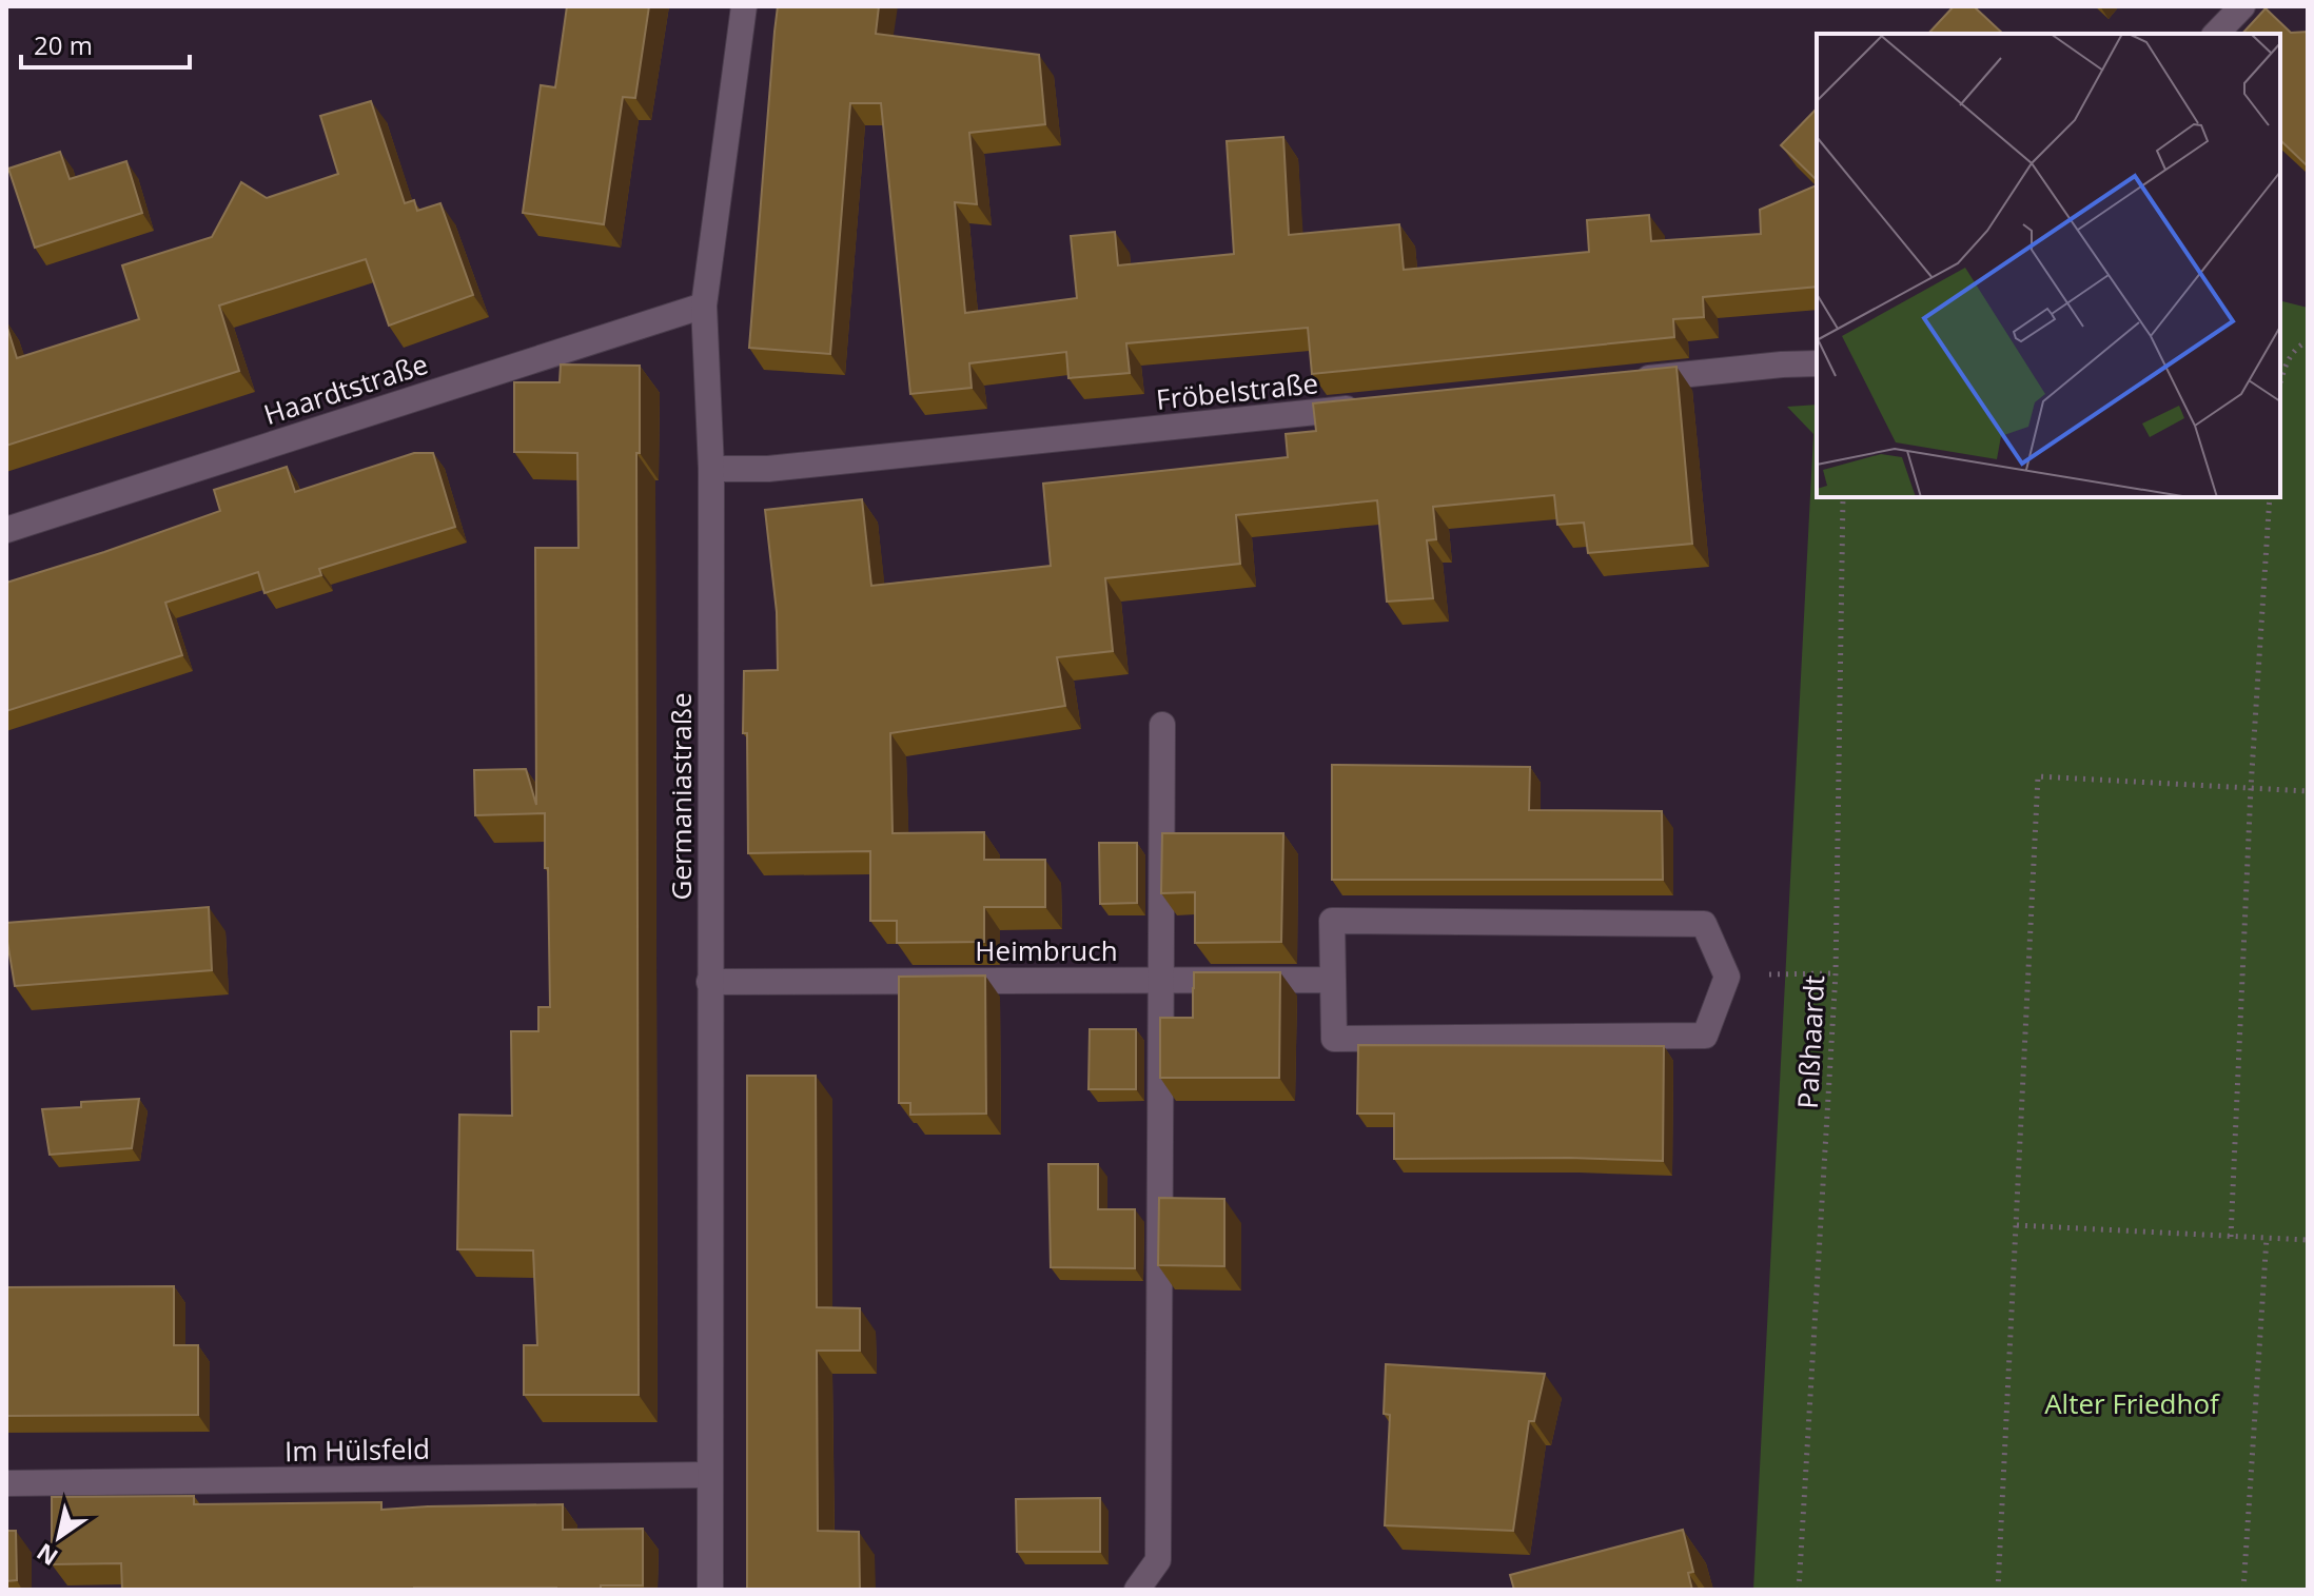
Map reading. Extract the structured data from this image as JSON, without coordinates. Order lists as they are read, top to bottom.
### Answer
{
  "streets": {
    "street": [
      "Haardtstraße",
      "Fröbelstraße",
      "Germaniastraße",
      "Heimbruch",
      "Im Hülsfeld"
    ],
    "path": ["Paßhaardt"]
  },
  "crossings": [
    ["Haardtstraße", "Germaniastraße"],
    ["Fröbelstraße", "Germaniastraße"],
    ["Germaniastraße", "Heimbruch"],
    ["Germaniastraße", "Im Hülsfeld"]
  ],
  "parks": ["Alter Friedhof"],
  "scale_bar": "20 m",
  "north": "bottom left"
}
